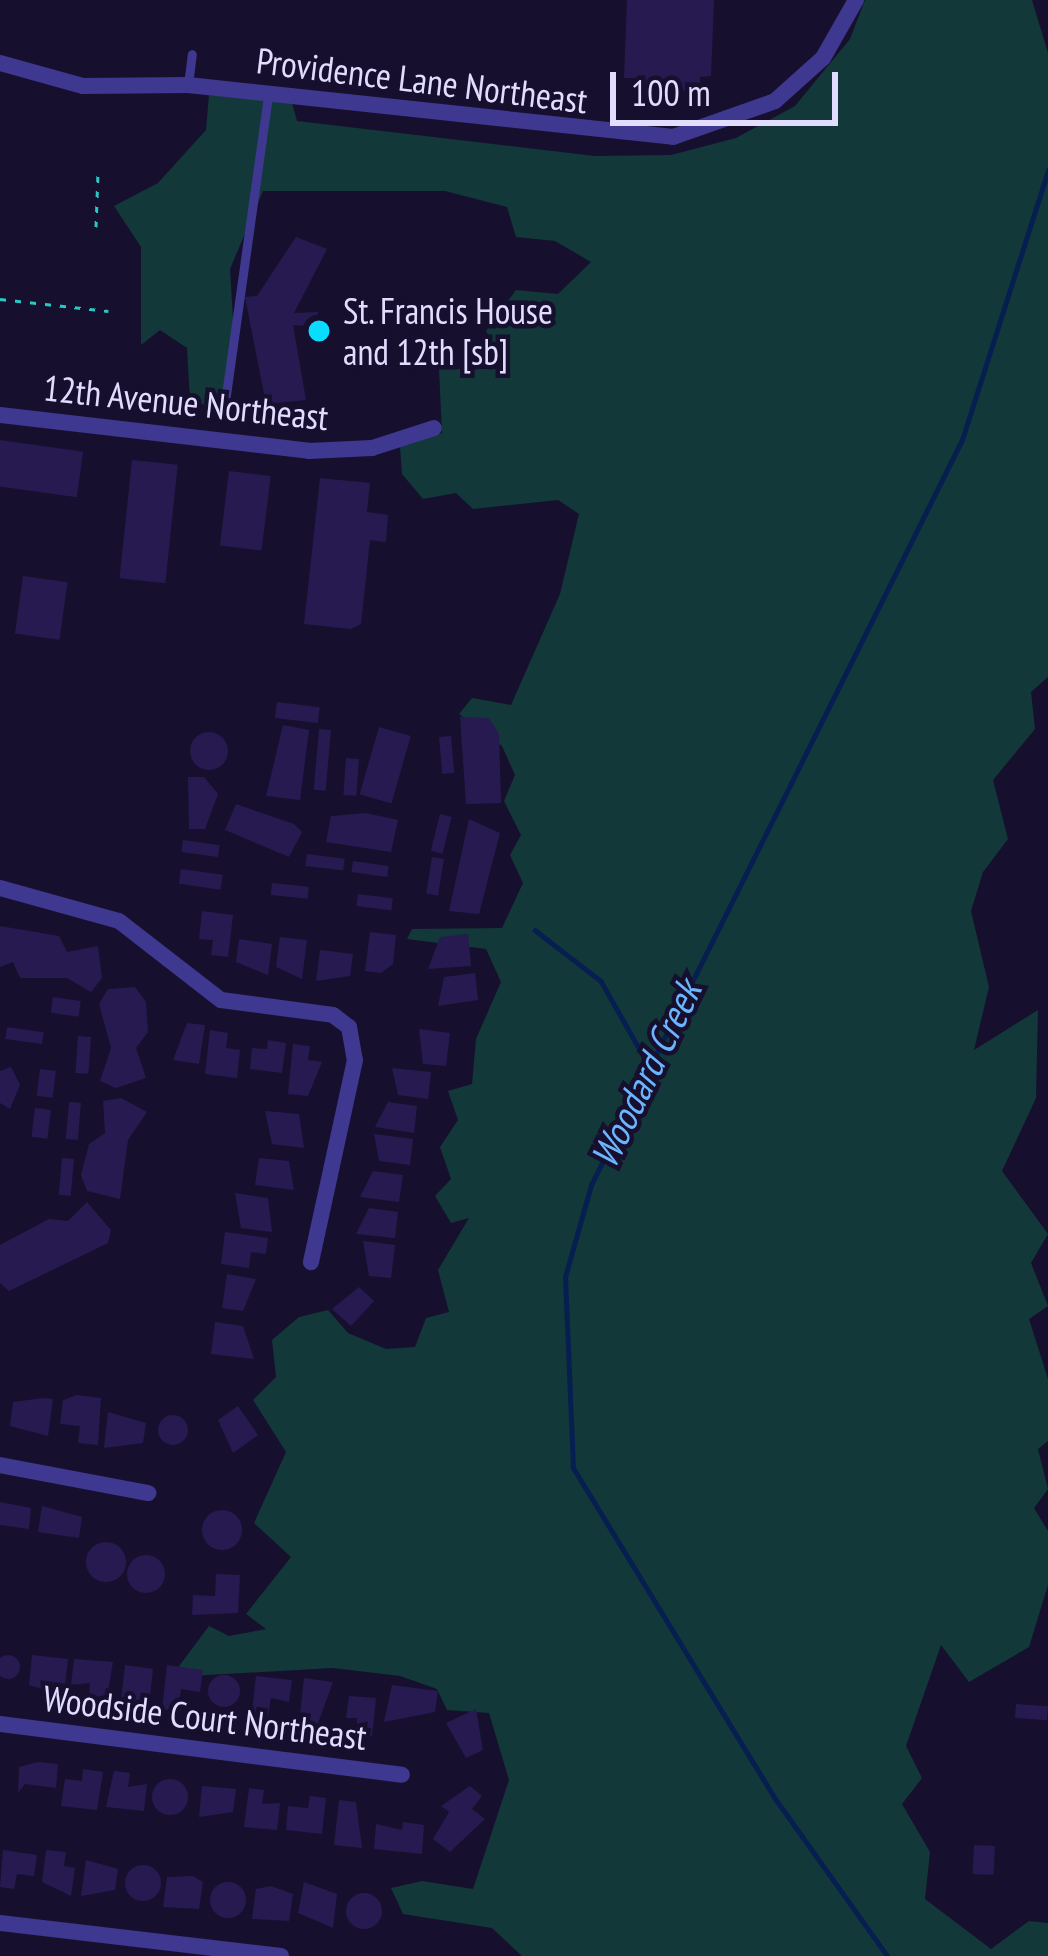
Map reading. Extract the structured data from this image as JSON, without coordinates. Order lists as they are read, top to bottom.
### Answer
{
  "streets": {
    "street": ["Providence Lane Northeast", "12th Avenue Northeast", "Woodside Court Northeast"]
  },
  "water": ["Woodard Creek"],
  "places": ["St. Francis House and 12th [sb]"],
  "scale_bar": "100 m"
}
